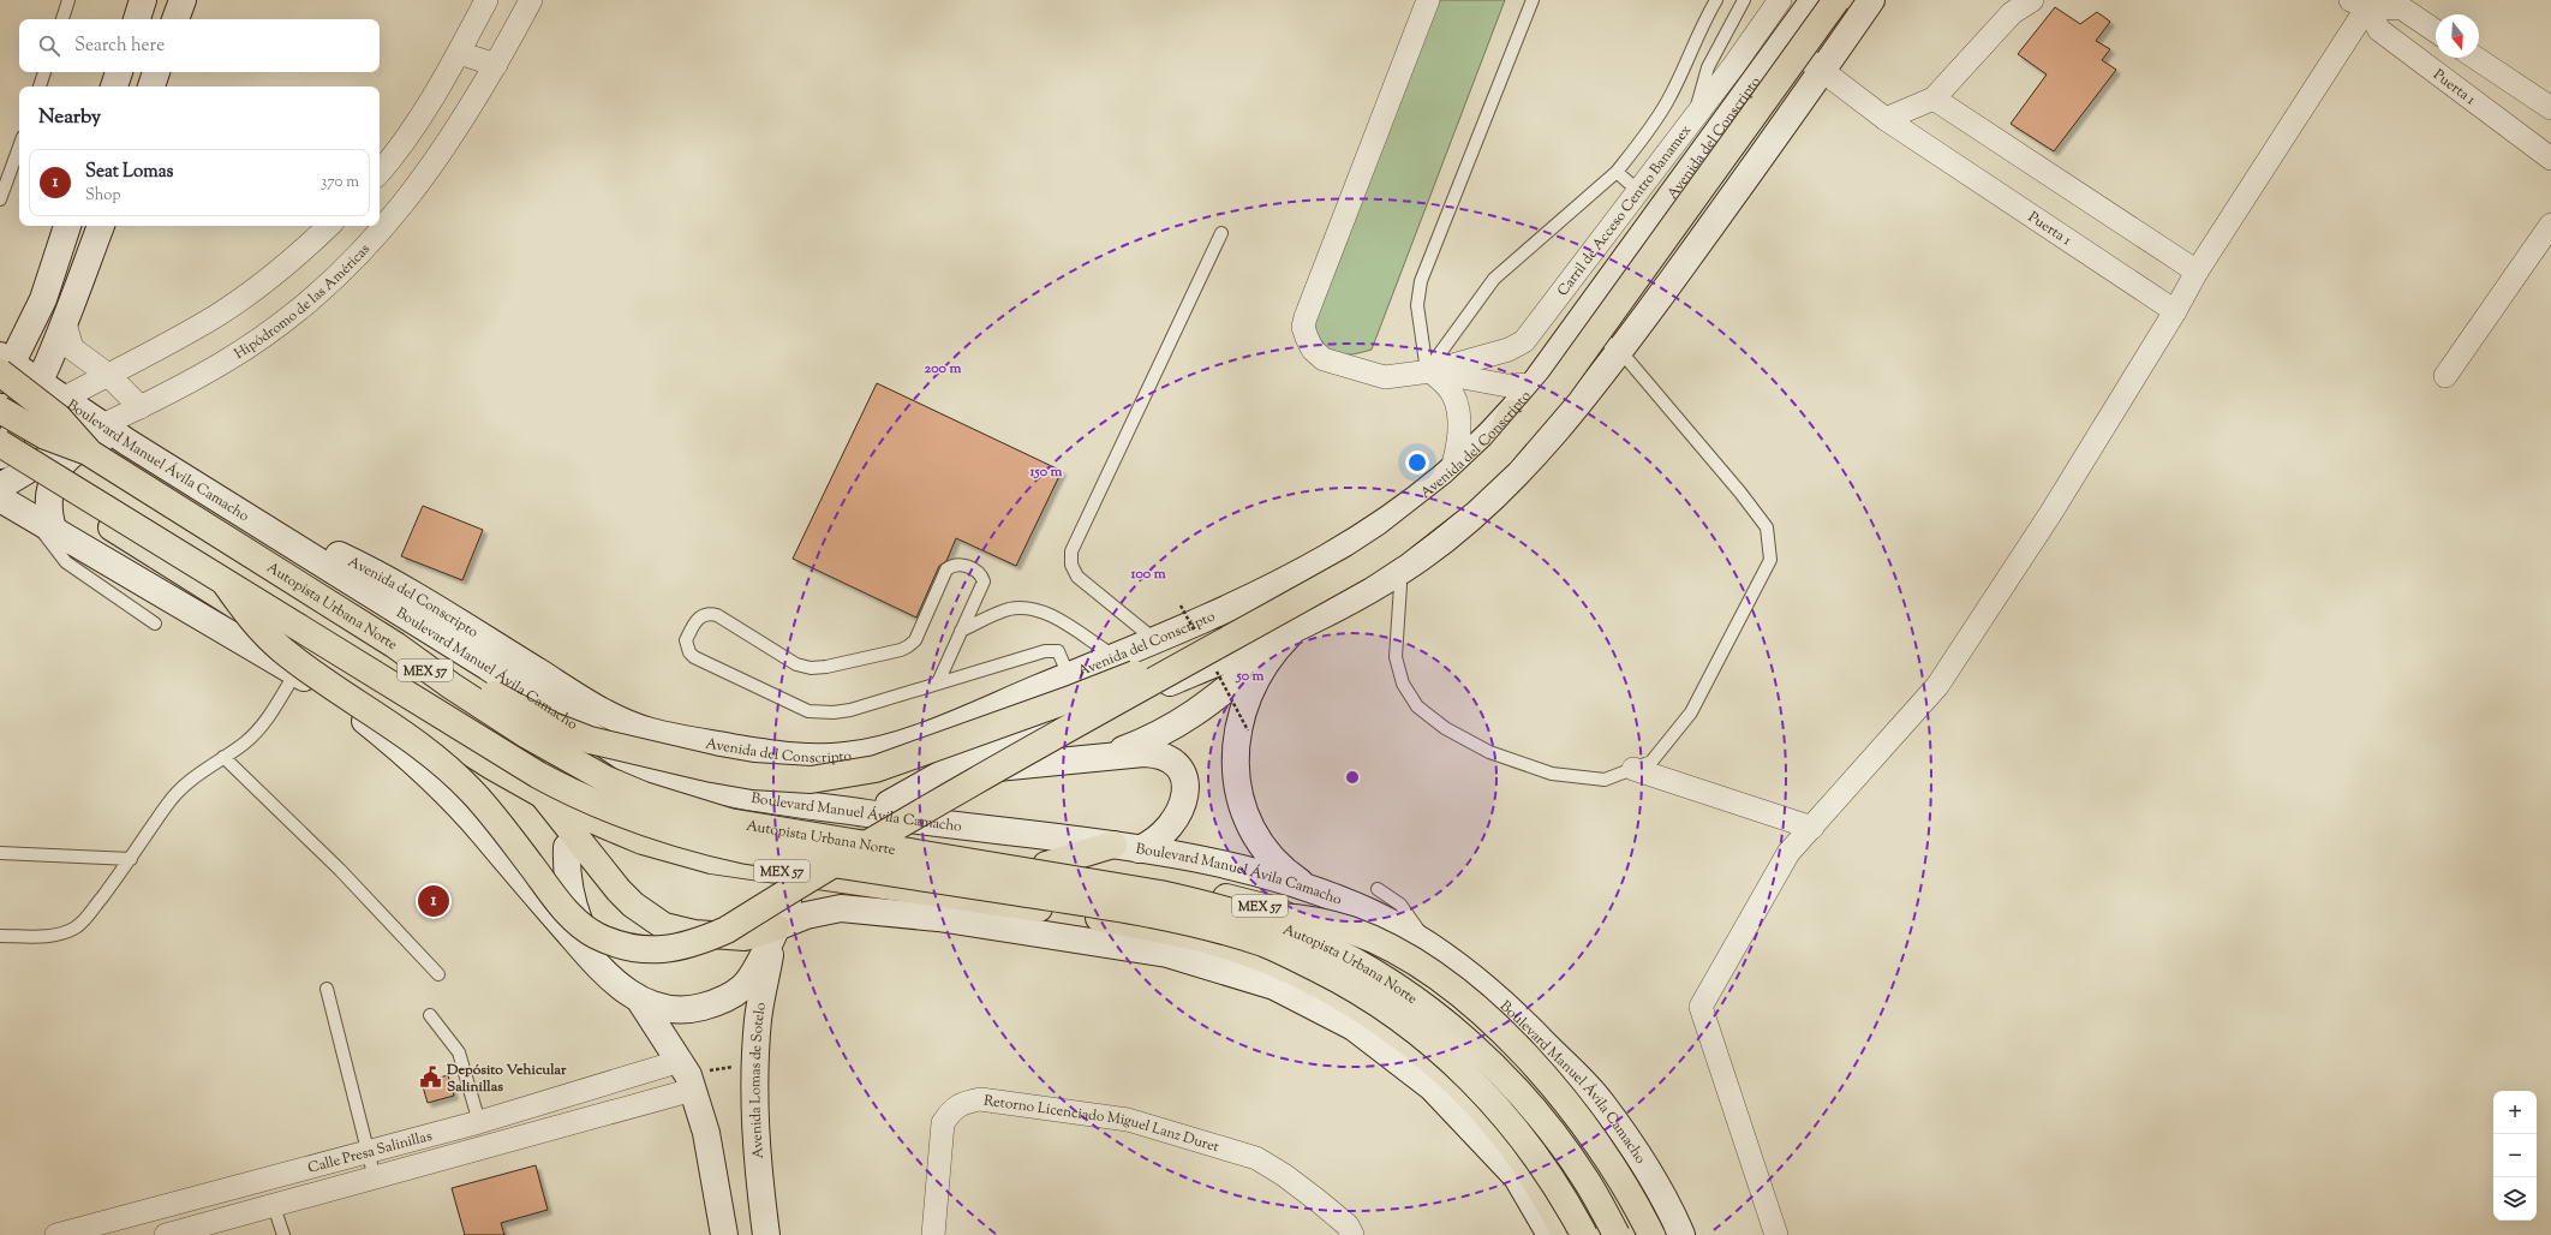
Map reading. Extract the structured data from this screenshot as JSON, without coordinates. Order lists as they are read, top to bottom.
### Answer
{
  "streets": {
    "highway": ["Boulevard Manuel Ávila Camacho", "Autopista Urbana Norte", "MEX 57"],
    "main road": ["Avenida del Conscripto", "Avenida Lomas de Sotelo"],
    "street": [
      "Puerta 1",
      "Carril de Acceso Centro Banamex",
      "Hipódromo de las Américas",
      "Retorno Licenciado Miguel Lanz Duret",
      "Calle Presa Salinillas"
    ]
  },
  "crossings": [
    ["Puerta 1", "Avenida del Conscripto"],
    ["Puerta 1", "Carril de Acceso Centro Banamex"],
    ["Avenida del Conscripto", "Boulevard Manuel Ávila Camacho"],
    ["Hipódromo de las Américas", "Boulevard Manuel Ávila Camacho"]
  ],
  "places": {
    "public building": ["Depósito Vehicular Salinillas"]
  },
  "north": "bottom",
  "page": {
    "search": "Search here",
    "heading": "Nearby",
    "list": [
      {
        "mark": "1",
        "name": "Seat Lomas",
        "note": "Shop",
        "value": "370 m"
      }
    ],
    "pins": "1",
    "map_buttons": ["+", "−"]
  },
  "rings": [
    "200 m",
    "150 m",
    "100 m",
    "50 m"
  ]
}
